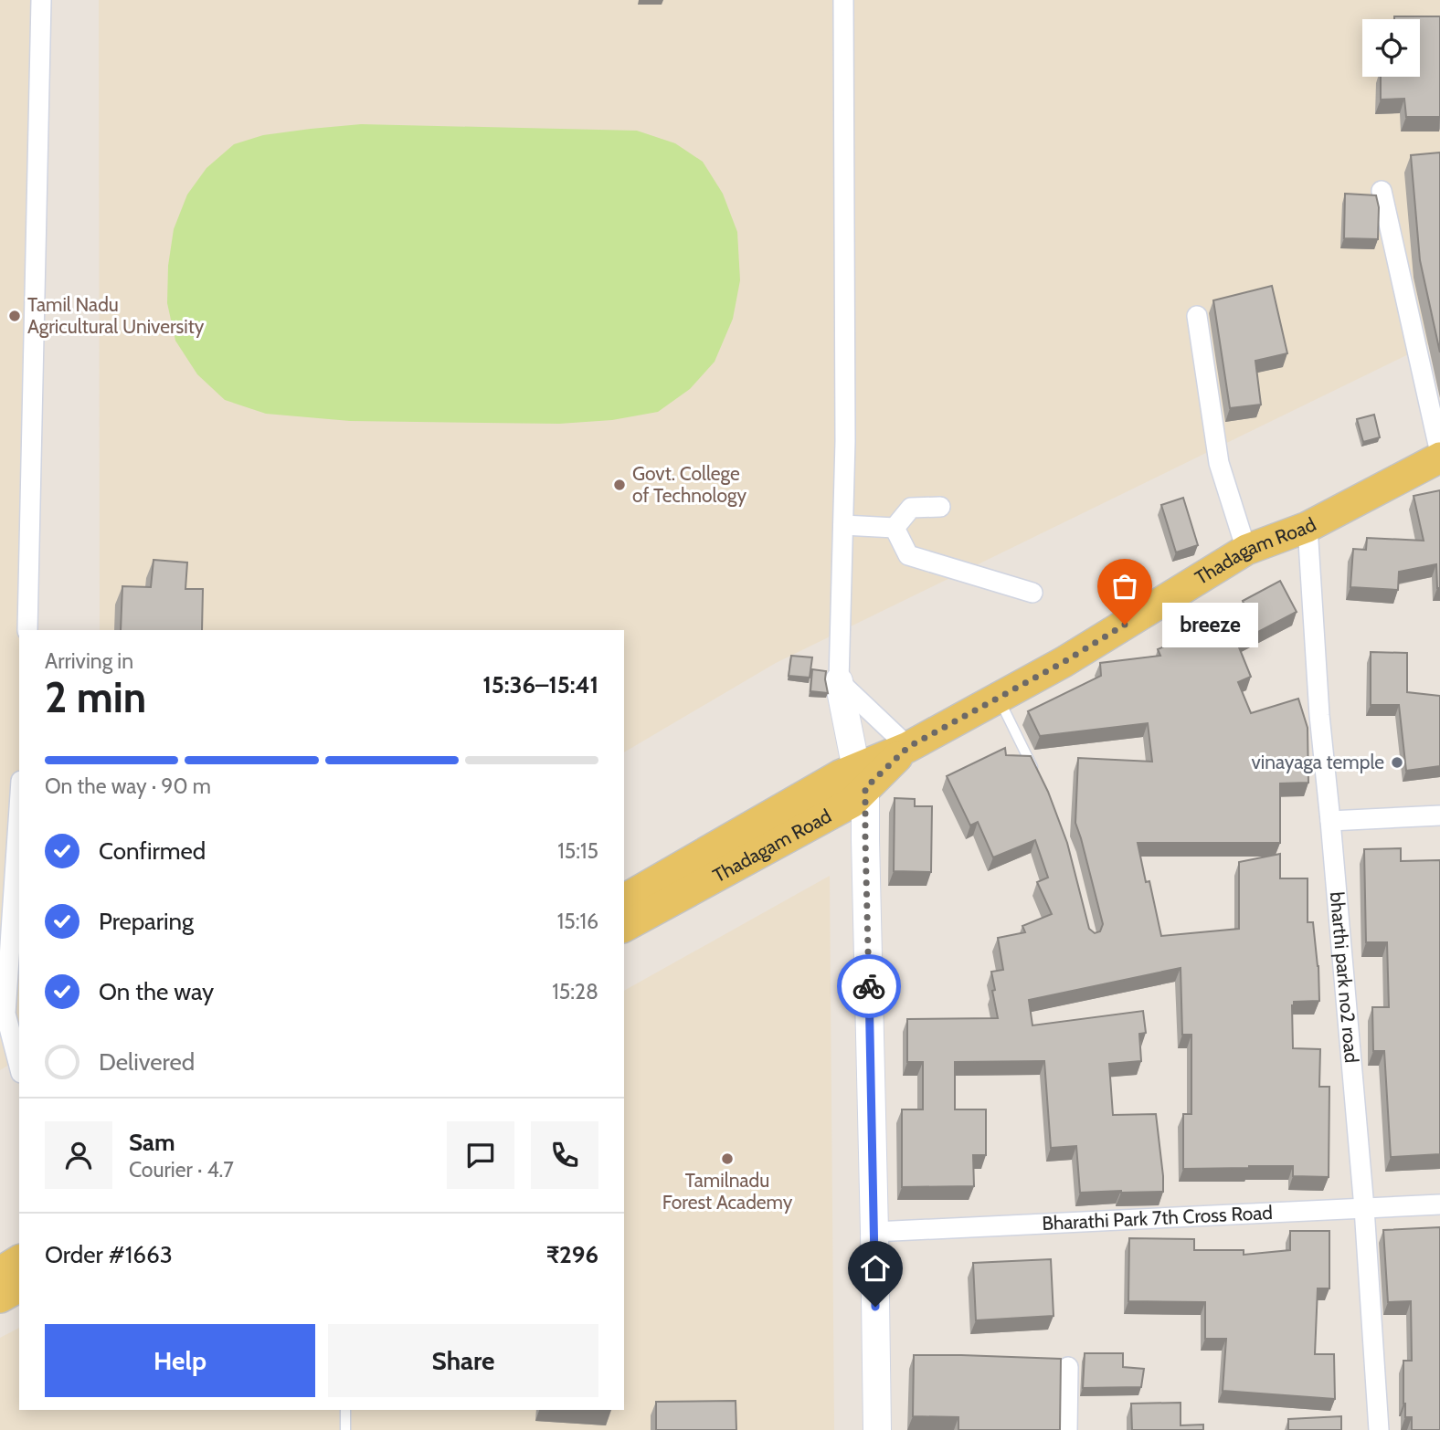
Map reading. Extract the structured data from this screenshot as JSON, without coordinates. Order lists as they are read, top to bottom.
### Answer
{
  "streets": {
    "main road": ["Thadagam Road"],
    "street": ["bharthi park no2 road", "Bharathi Park 7th Cross Road"]
  },
  "crossings": [
    ["Thadagam Road", "bharthi park no2 road"],
    ["bharthi park no2 road", "Bharathi Park 7th Cross Road"]
  ],
  "places": [
    "Tamil Nadu Agricultural University",
    "Govt. College of Technology",
    "breeze",
    "vinayaga temple",
    "Tamilnadu Forest Academy"
  ],
  "page": {
    "bubble": "breeze",
    "heading": ["2 min", "Arriving in", "15:36–15:41"],
    "panel": [
      "Sam",
      "Courier · 4.7",
      "Order #1663",
      "₹296"
    ],
    "bar": "On the way · 90 m",
    "list": [
      ["Confirmed", "15:15"],
      ["Preparing", "15:16"],
      ["On the way", "15:28"],
      "Delivered"
    ],
    "buttons": ["Help", "Share"]
  }
}
